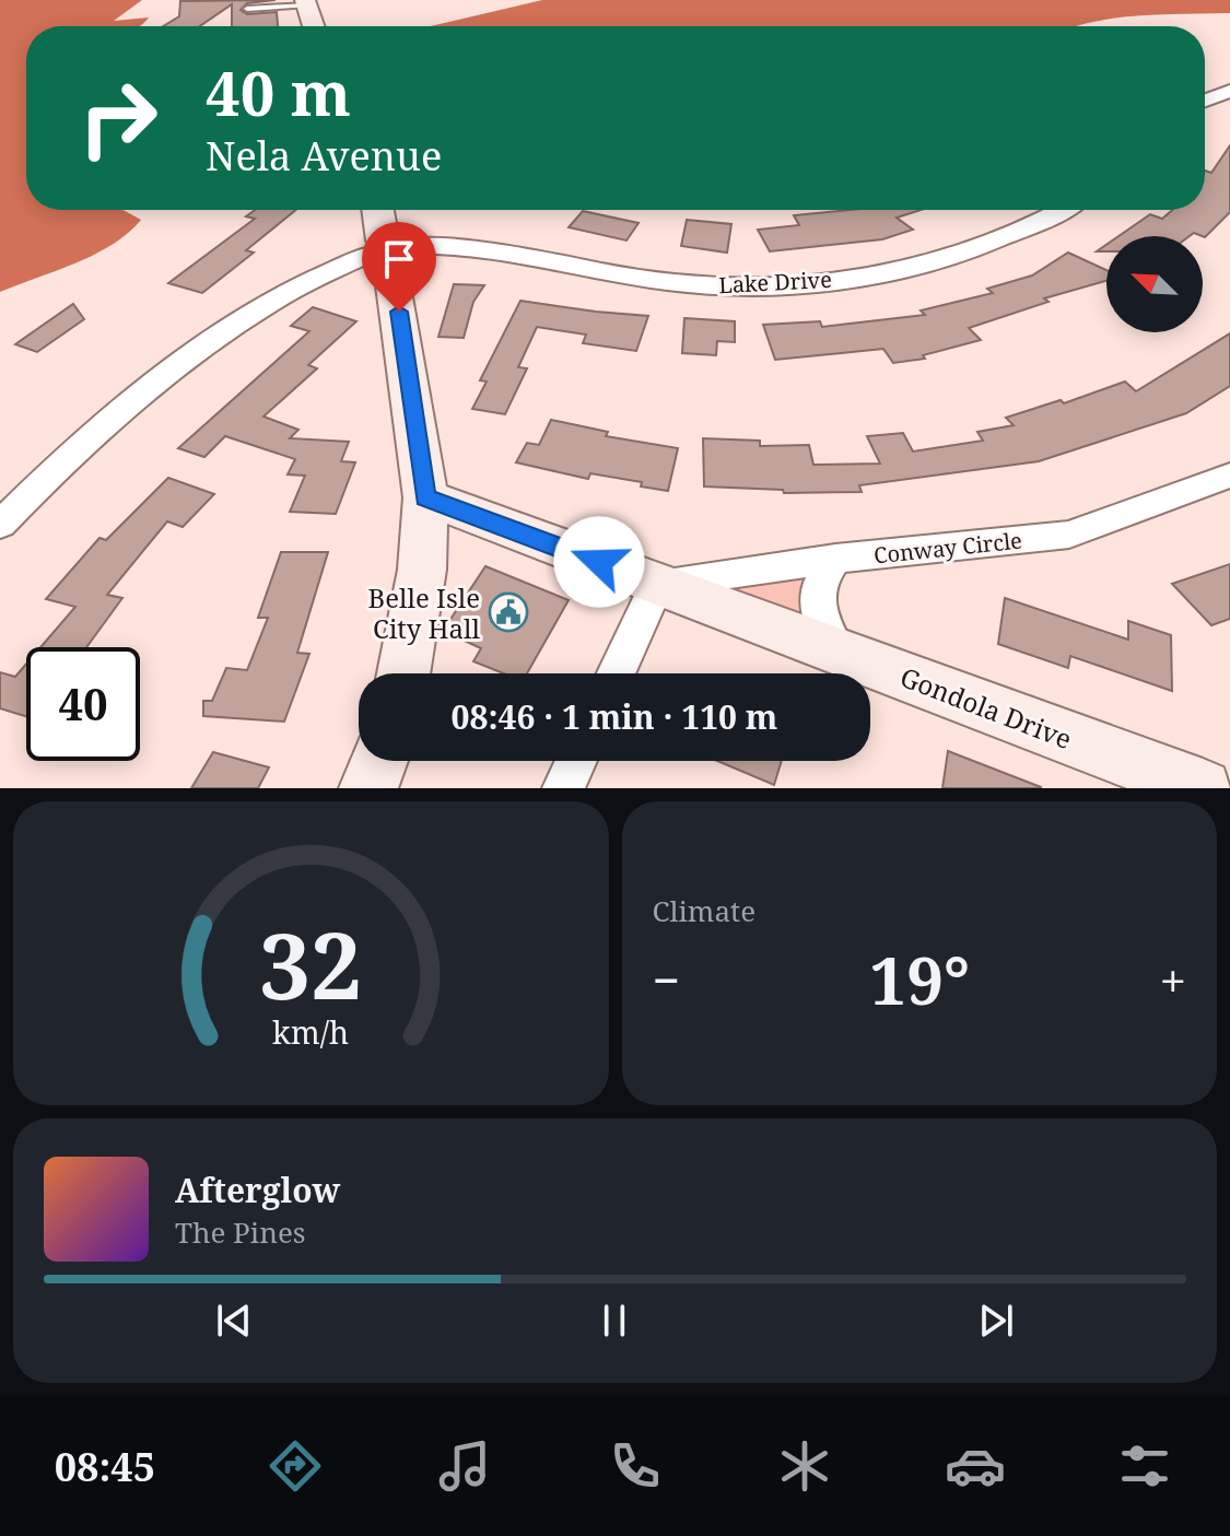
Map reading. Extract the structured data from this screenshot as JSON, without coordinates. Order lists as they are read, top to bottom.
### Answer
{
  "streets": {
    "street": ["Lake Drive", "Conway Circle", "Gondola Drive"]
  },
  "crossings": [
    ["Conway Circle", "Gondola Drive"]
  ],
  "places": {
    "public building": ["Belle Isle City Hall"]
  },
  "north": "top left",
  "page": {
    "turn": ["40 m", "Nela Avenue"],
    "limit": "40",
    "trip": "08:46 · 1 min · 110 m",
    "tile": "Climate",
    "heat": ["−", "19°", "+"],
    "song": ["Afterglow", "The Pines"],
    "tabs": "08:45",
    "gauge": ["32", "km/h"]
  }
}
